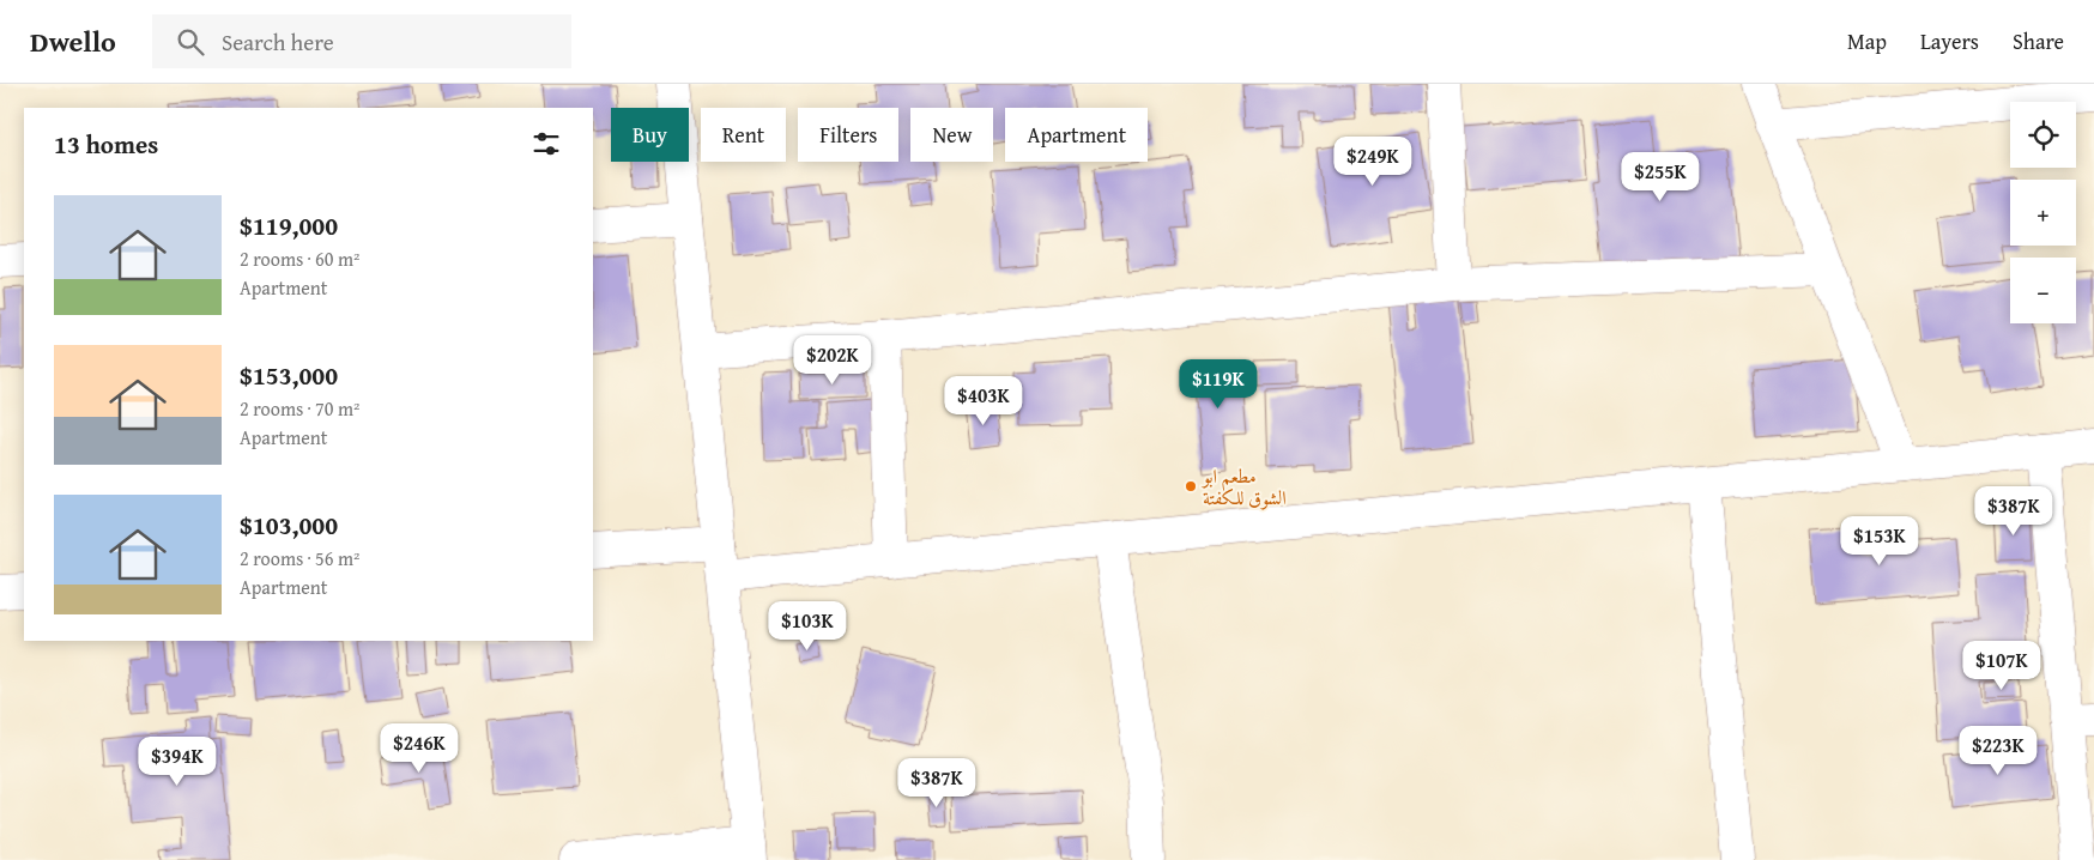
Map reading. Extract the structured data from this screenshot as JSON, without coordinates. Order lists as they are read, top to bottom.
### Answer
{
  "places": ["مطعم ابو الشوق للكفتة"],
  "page": {
    "header": "Dwello",
    "search": "Search here",
    "nav": ["Map", "Layers", "Share"],
    "map_buttons": ["+", "−"],
    "chip": [
      "Buy",
      "Rent",
      "Filters",
      "New",
      "Apartment"
    ],
    "heading": "13 homes",
    "price": [
      "$249K",
      "$255K",
      "$202K",
      "$119K",
      "$403K",
      "$387K",
      "$153K",
      "$103K",
      "$107K",
      "$246K",
      "$223K",
      "$394K",
      "$387K"
    ],
    "list": [
      {
        "name": "$119,000",
        "note": "2 rooms · 60 m² · Apartment"
      },
      {
        "name": "$153,000",
        "note": "2 rooms · 70 m² · Apartment"
      },
      {
        "name": "$103,000",
        "note": "2 rooms · 56 m² · Apartment"
      }
    ]
  }
}
